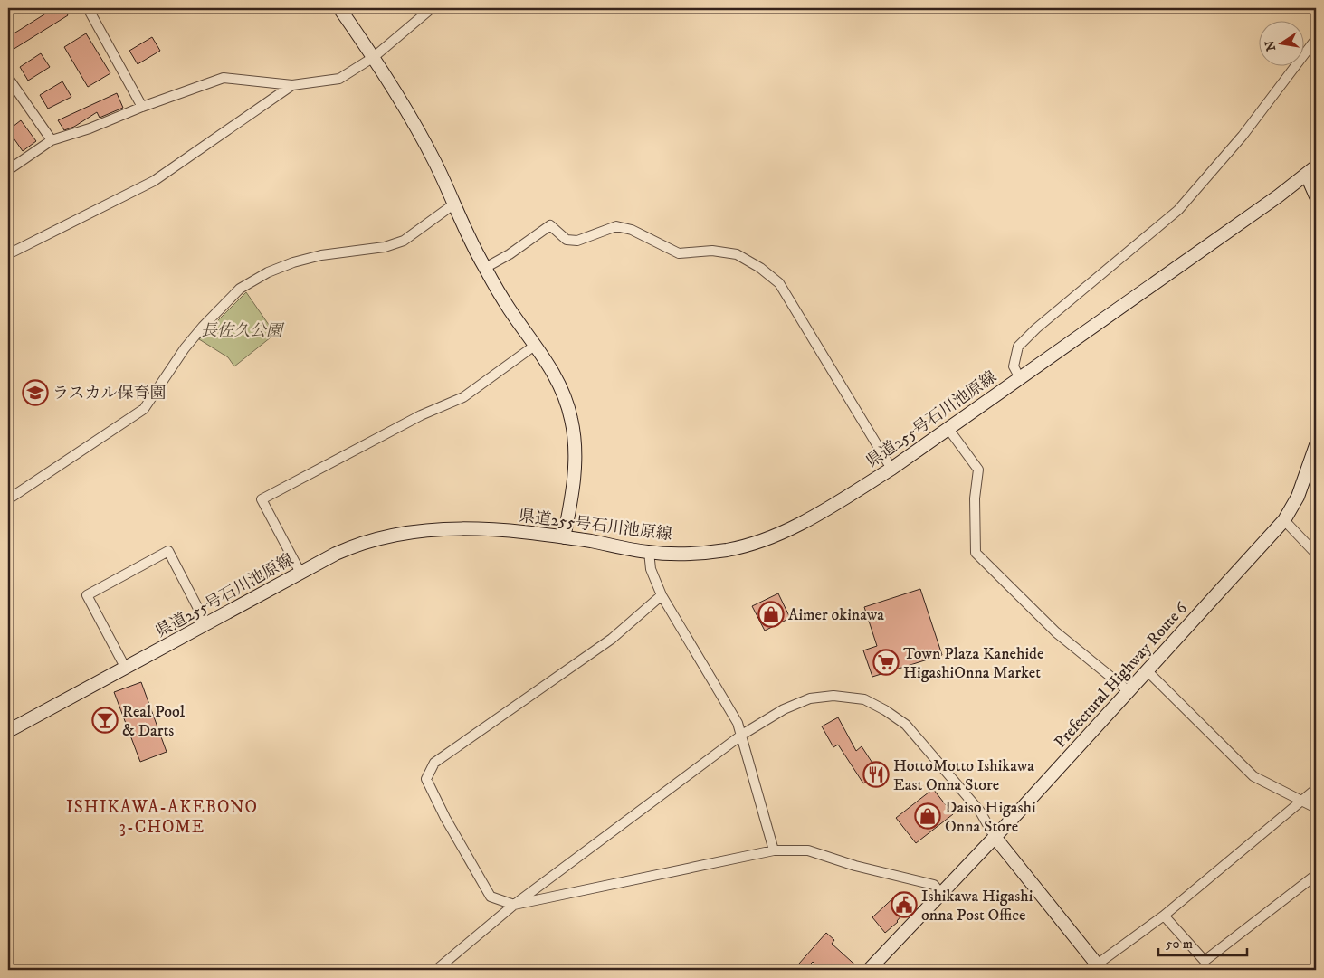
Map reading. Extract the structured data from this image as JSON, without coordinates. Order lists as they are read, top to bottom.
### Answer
{
  "streets": {
    "main road": ["県道255号石川池原線", "Prefectural Highway Route 6"]
  },
  "districts": ["ISHIKAWA-AKEBONO 3-CHOME"],
  "parks": ["長佐久公園"],
  "places": {
    "school or university": ["ラスカル保育園"],
    "shop": ["Aimer okinawa", "Daiso Higashi Onna Store"],
    "supermarket": ["Town Plaza Kanehide HigashiOnna Market"],
    "bar": ["Real Pool & Darts"],
    "restaurant": ["HottoMotto Ishikawa East Onna Store"],
    "public building": ["Ishikawa Higashi onna Post Office"]
  },
  "scale_bar": "50 m",
  "north": "left"
}
